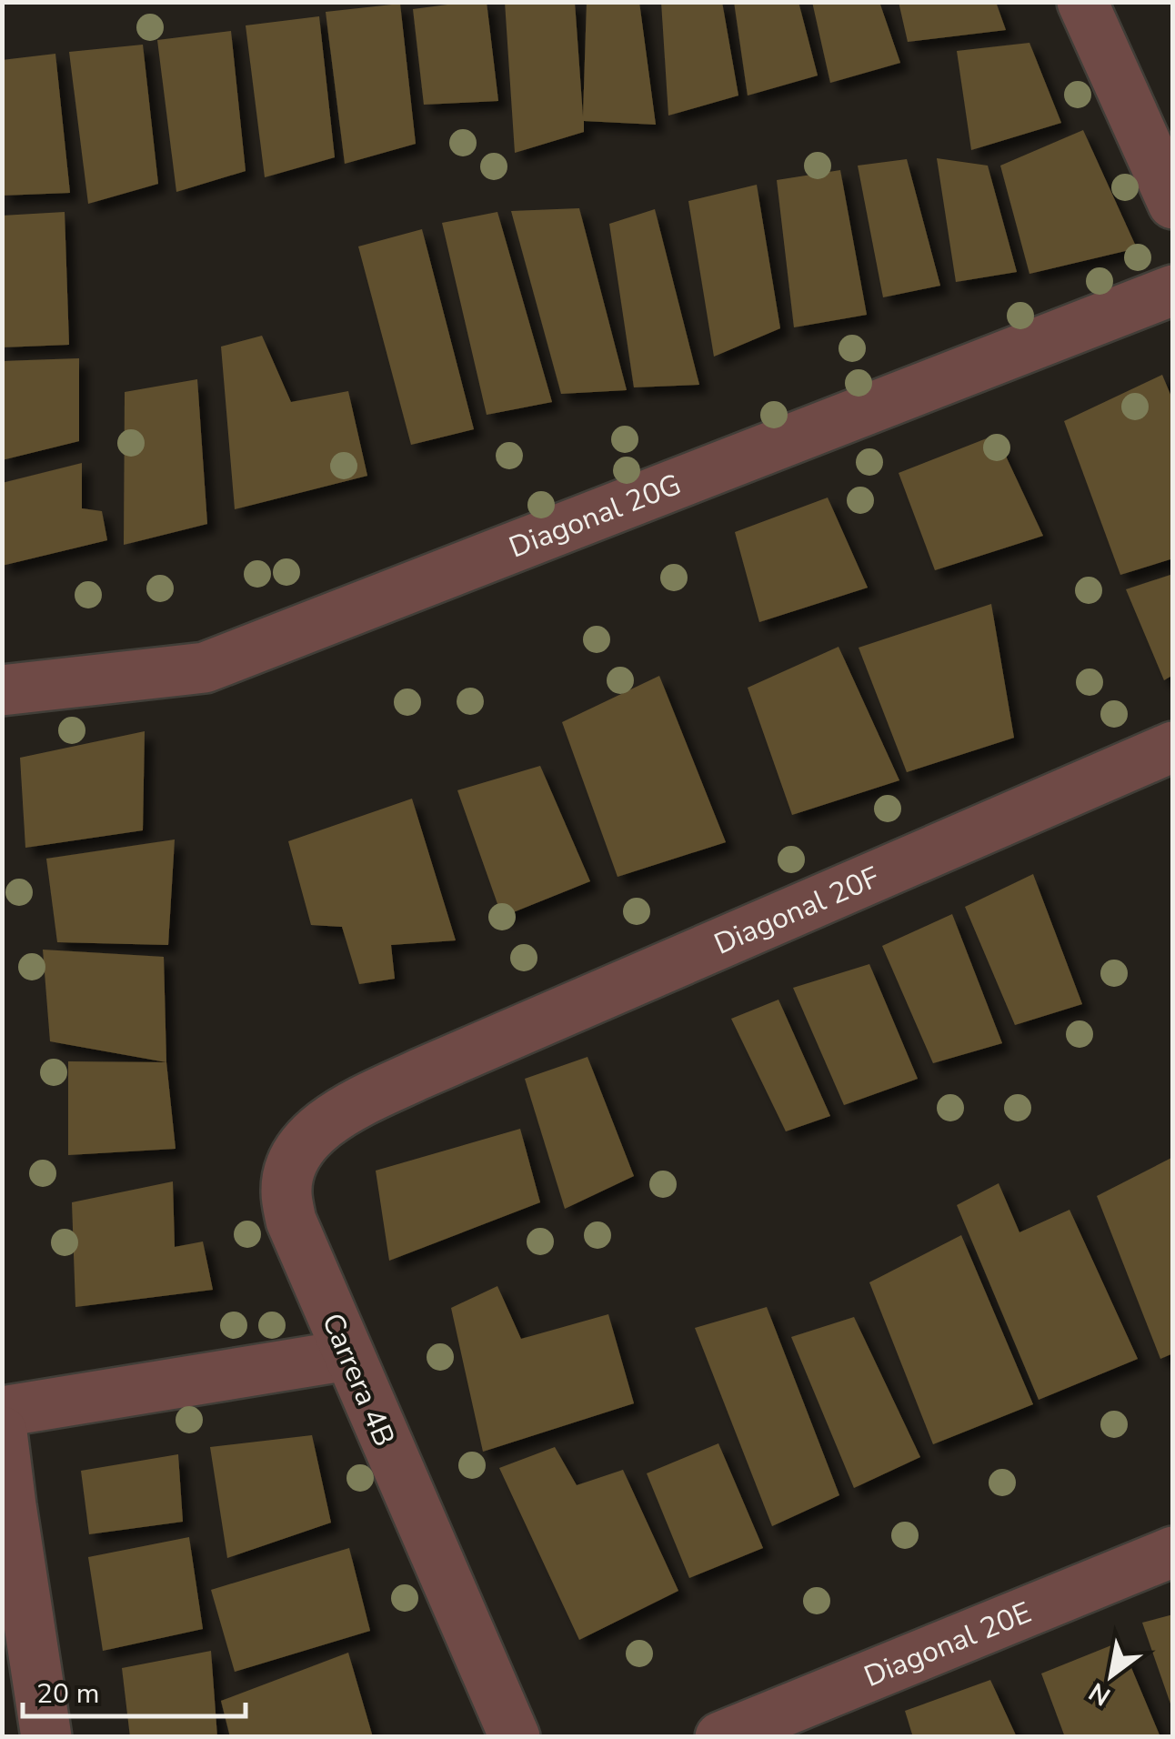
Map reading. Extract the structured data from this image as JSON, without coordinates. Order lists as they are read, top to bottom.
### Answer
{
  "streets": {
    "street": [
      "Diagonal 20G",
      "Diagonal 20F",
      "Carrera 4B",
      "Diagonal 20E"
    ]
  },
  "crossings": [
    ["Diagonal 20F", "Carrera 4B"]
  ],
  "scale_bar": "20 m",
  "north": "bottom left"
}
